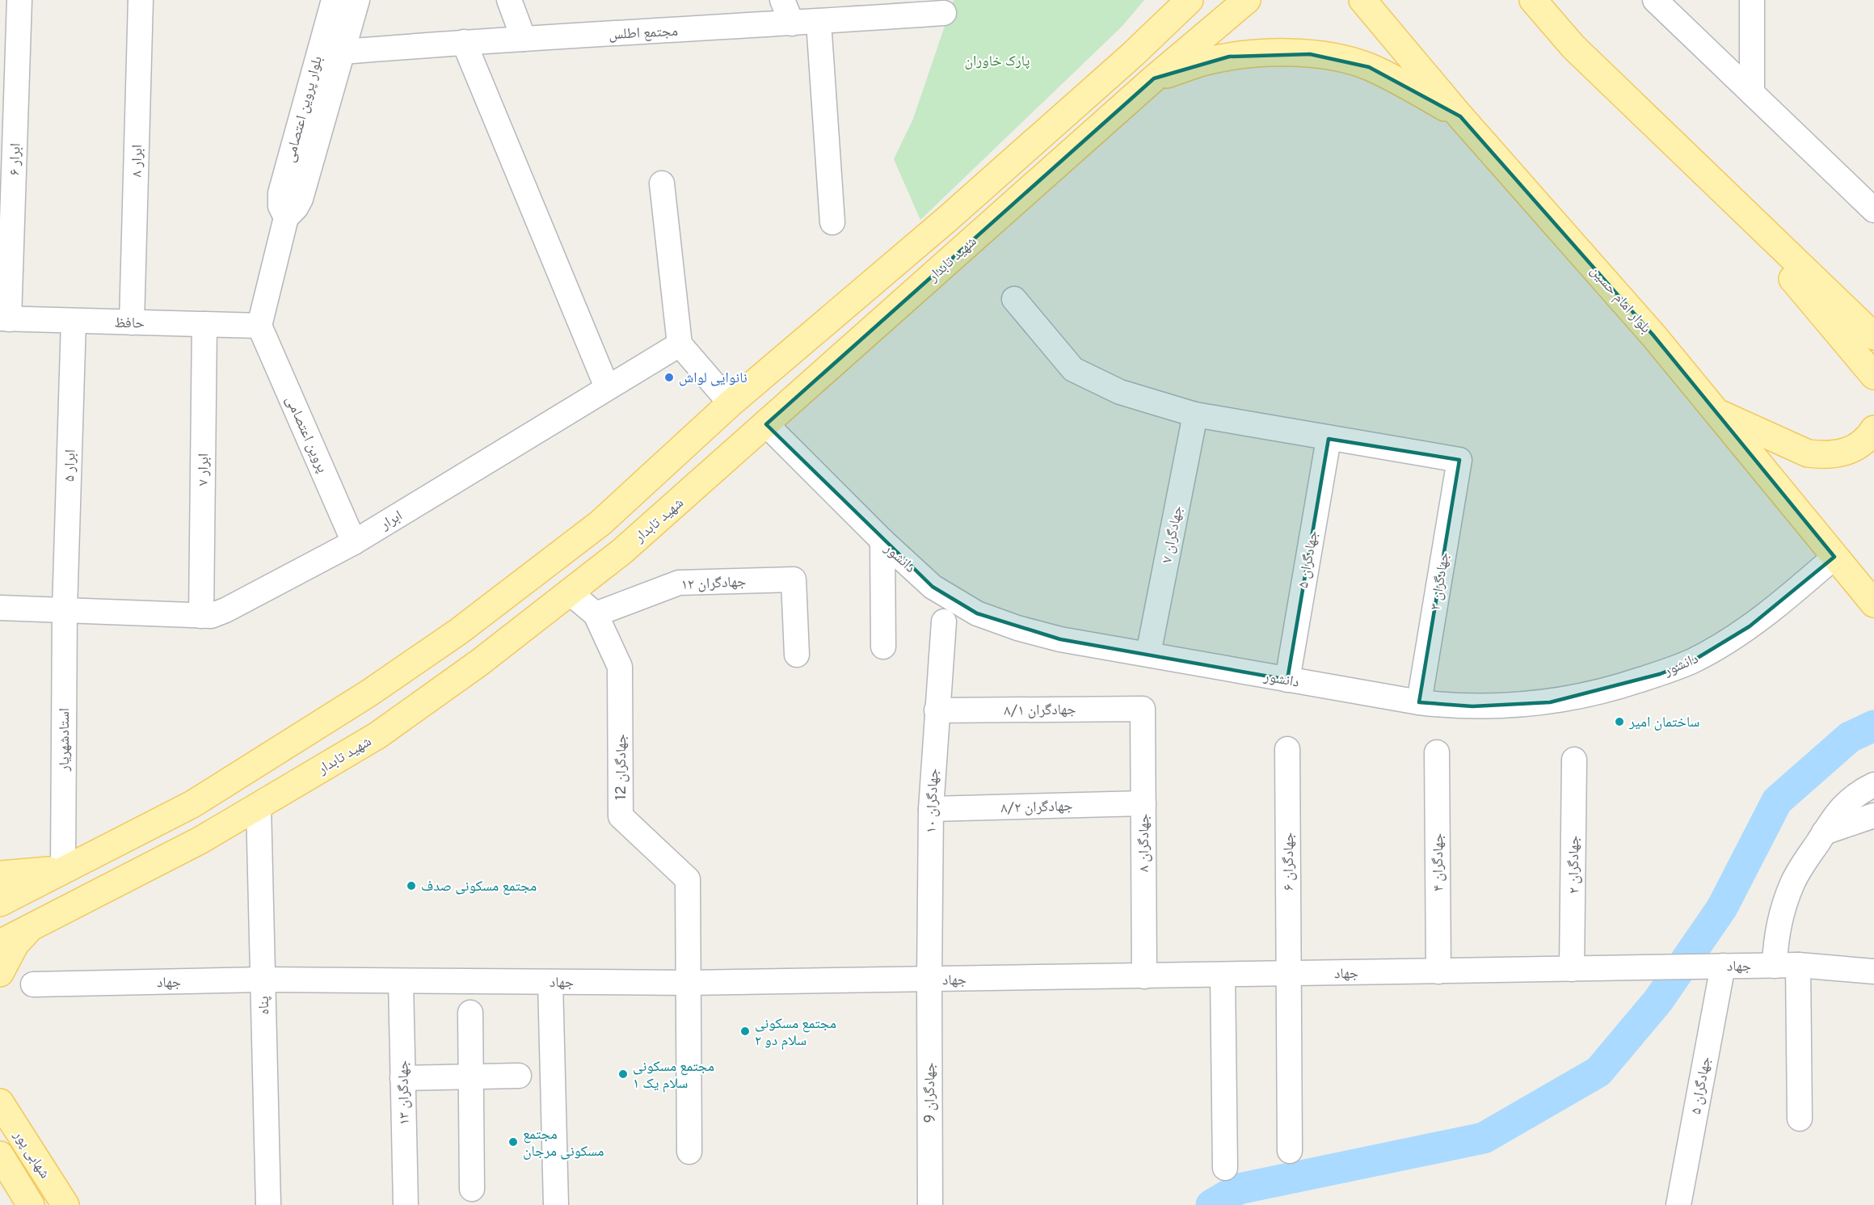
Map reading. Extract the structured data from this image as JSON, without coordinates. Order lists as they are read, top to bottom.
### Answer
{
  "streets": {
    "main road": ["شهید تابدار", "بلوار امام حسین", "شهابی پور"],
    "street": [
      "مجتمع اطلس",
      "بلوار پروین اعتصامی",
      "ابرار ۶",
      "ابرار ۸",
      "حافظ",
      "پروین اعتصامی",
      "ابرار ۵",
      "ابرار ۷",
      "ابرار",
      "جهادگران ۷",
      "دانشور",
      "جهادگران ۵",
      "جهادگران ۳",
      "جهادگران ۱۲",
      "جهادگران ۸/۱",
      "استادشهریار",
      "جهادگران 12",
      "جهادگران ۱۰",
      "جهادگران ۸/۲",
      "جهادگران ۸",
      "جهادگران ۶",
      "جهادگران ۴",
      "جهادگران ۲",
      "جهاد",
      "پناه",
      "جهادگران ۱۳",
      "جهادگران 9"
    ]
  },
  "crossings": [
    ["مجتمع اطلس", "بلوار پروین اعتصامی"],
    ["ابرار ۶", "حافظ"],
    ["ابرار ۸", "حافظ"],
    ["شهید تابدار", "دانشور"],
    ["شهید تابدار", "پناه"],
    ["بلوار امام حسین", "دانشور"],
    ["حافظ", "پروین اعتصامی"],
    ["حافظ", "ابرار ۵"],
    ["حافظ", "ابرار ۷"],
    ["پروین اعتصامی", "ابرار"],
    ["ابرار ۵", "ابرار"],
    ["ابرار ۵", "استادشهریار"],
    ["ابرار ۷", "ابرار"],
    ["ابرار", "استادشهریار"],
    ["جهادگران ۷", "دانشور"],
    ["دانشور", "جهادگران ۵"],
    ["دانشور", "جهادگران ۳"],
    ["جهادگران ۵", "جهادگران ۳"],
    ["جهادگران ۵", "جهاد"],
    ["جهادگران ۱۲", "جهادگران 12"],
    ["جهادگران ۸/۱", "جهادگران ۱۰"],
    ["جهادگران ۸/۱", "جهادگران ۸"],
    ["جهادگران 12", "جهاد"],
    ["جهادگران ۱۰", "جهادگران ۸/۲"],
    ["جهادگران ۱۰", "جهاد"],
    ["جهادگران ۱۰", "جهادگران 9"],
    ["جهادگران ۸/۲", "جهادگران ۸"],
    ["جهادگران ۸", "جهاد"],
    ["جهادگران ۶", "جهاد"],
    ["جهادگران ۴", "جهاد"],
    ["جهادگران ۲", "جهاد"],
    ["جهاد", "پناه"],
    ["جهاد", "جهادگران ۱۳"],
    ["جهاد", "جهادگران 9"]
  ],
  "parks": ["پارک خاوران"],
  "places": [
    "نانوایی لواش",
    "ساختمان امیر",
    "مجتمع مسکونی صدف",
    "مجتمع مسکونی سلام دو ۲",
    "مجتمع مسکونی سلام یک ۱",
    "مجتمع مسکونی مرجان"
  ]
}
